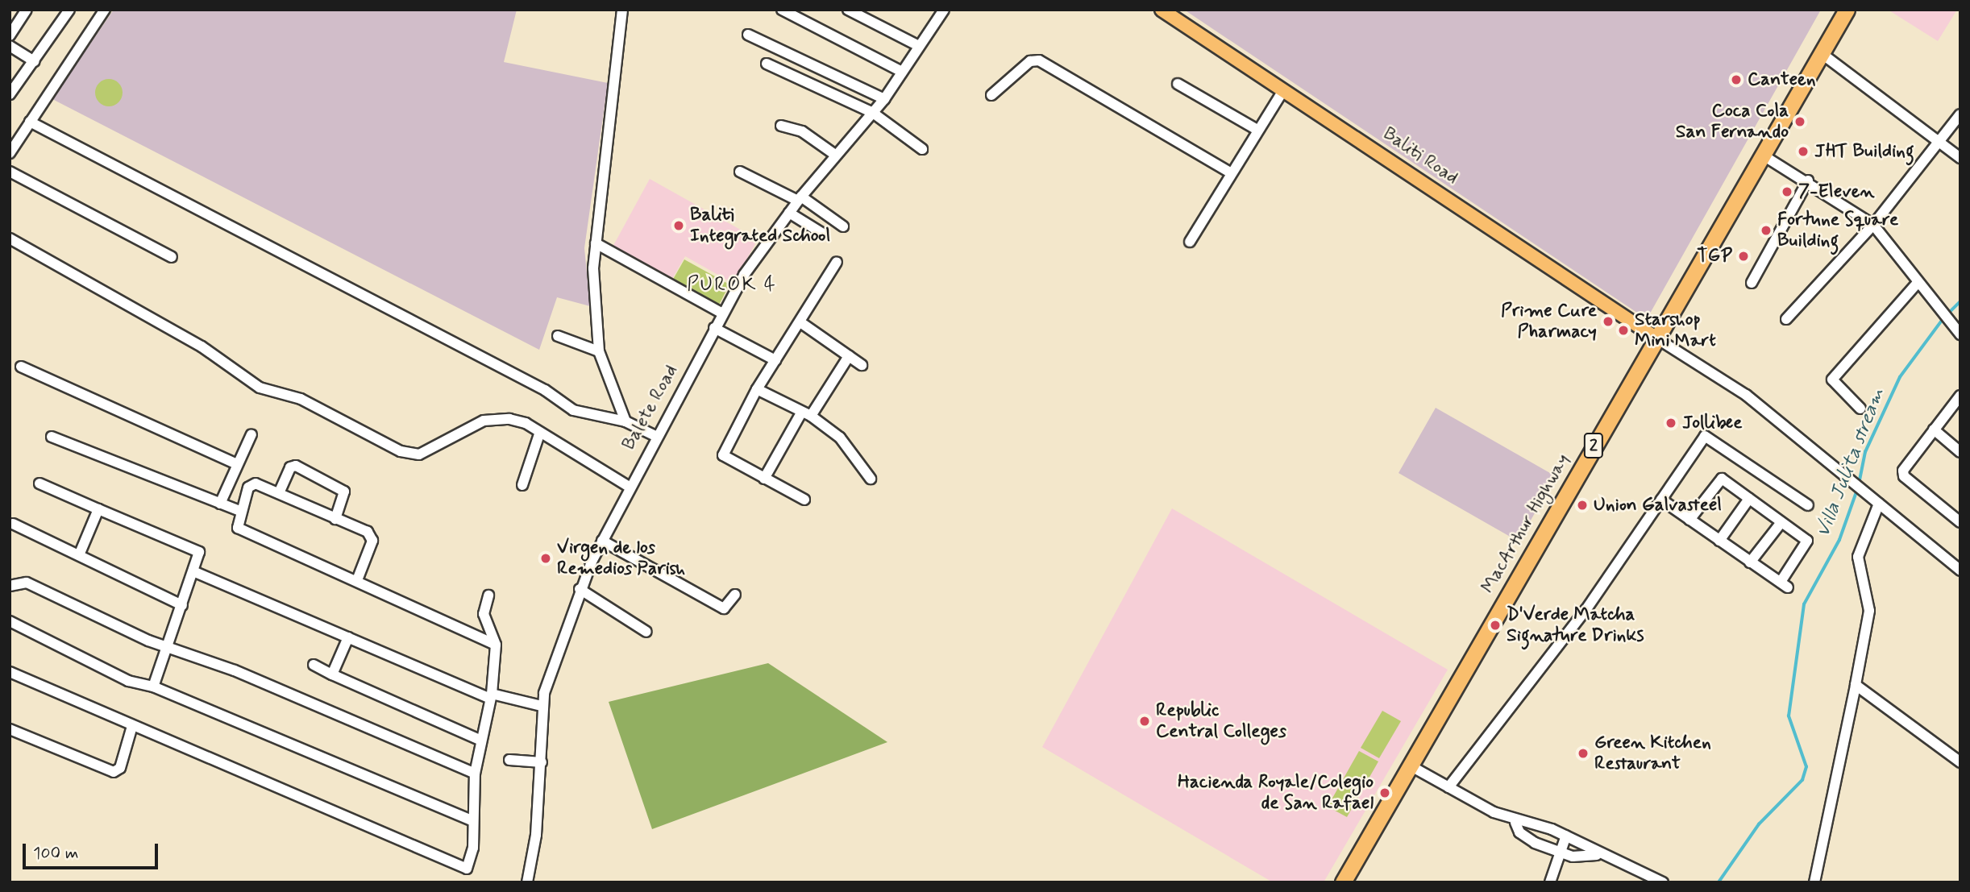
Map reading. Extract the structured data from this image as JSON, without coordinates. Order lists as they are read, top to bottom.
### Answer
{
  "streets": {
    "highway": ["2", "MacArthur Highway"],
    "main road": ["Baliti Road"],
    "street": ["Balete Road"]
  },
  "crossings": [
    ["Baliti Road", "MacArthur Highway"]
  ],
  "districts": ["PUROK 4"],
  "water": ["Villa Julita stream"],
  "places": [
    "Canteen",
    "Coca Cola San Fernando",
    "JHT Building",
    "7-Eleven",
    "Baliti Integrated School",
    "Fortune Square Building",
    "TGP",
    "Prime Cure Pharmacy",
    "Starshop Mini Mart",
    "Jollibee",
    "Union Galvasteel",
    "Virgen de los Remedios Parish",
    "D'Verde Matcha Signature Drinks",
    "Republic Central Colleges",
    "Green Kitchen Restaurant",
    "Hacienda Royale/Colegio de San Rafael"
  ],
  "scale_bar": "100 m"
}
